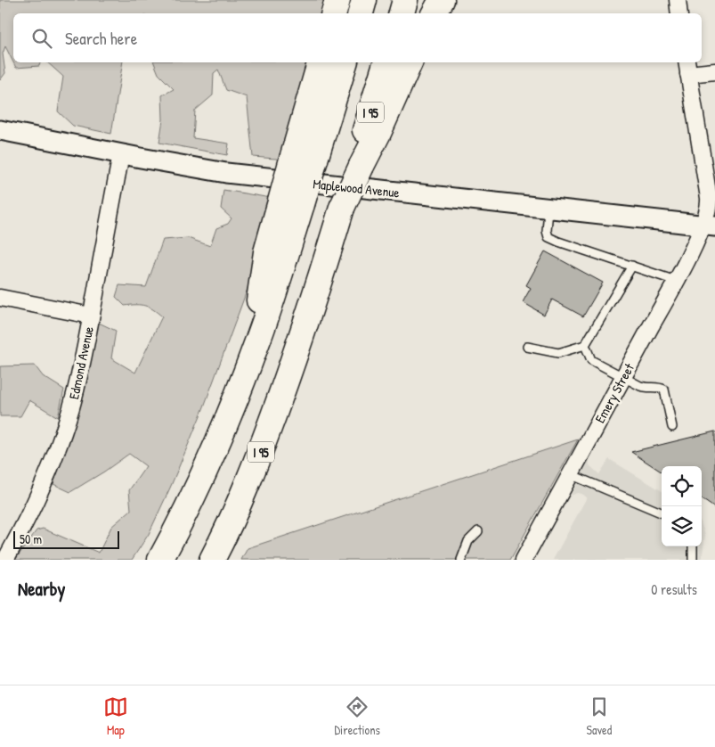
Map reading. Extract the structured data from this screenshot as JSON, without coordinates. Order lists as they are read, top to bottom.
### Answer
{
  "streets": {
    "highway": ["I 95"],
    "street": ["Maplewood Avenue", "Edmond Avenue", "Emery Street"]
  },
  "crossings": [
    ["Maplewood Avenue", "Edmond Avenue"],
    ["Maplewood Avenue", "Emery Street"]
  ],
  "scale_bar": "50 m",
  "page": {
    "search": "Search here",
    "scale": "50 m",
    "heading": ["Nearby", "0 results"],
    "nav": ["Map", "Directions", "Saved"]
  }
}
